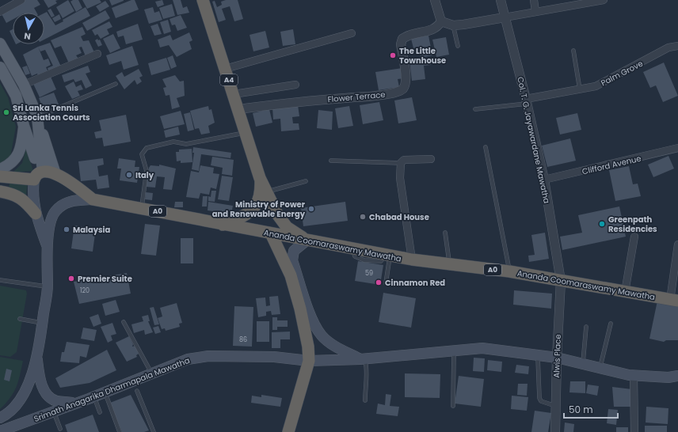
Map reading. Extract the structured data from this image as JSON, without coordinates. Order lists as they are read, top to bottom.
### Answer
{
  "streets": {
    "highway": ["A4", "A0", "Ananda Coomaraswamy Mawatha"],
    "main road": ["Srimath Anagarika Dharmapala Mawatha"],
    "street": [
      "Palm Grove",
      "Flower Terrace",
      "Col. T. G. Jayawardane Mawatha",
      "Clifford Avenue",
      "Alwis Place"
    ]
  },
  "crossings": [
    ["Palm Grove", "Col. T. G. Jayawardane Mawatha"],
    ["A4", "Flower Terrace"],
    ["A4", "Ananda Coomaraswamy Mawatha"],
    ["Col. T. G. Jayawardane Mawatha", "Clifford Avenue"],
    ["Col. T. G. Jayawardane Mawatha", "Ananda Coomaraswamy Mawatha"],
    ["Col. T. G. Jayawardane Mawatha", "Alwis Place"],
    ["Ananda Coomaraswamy Mawatha", "Alwis Place"],
    ["Alwis Place", "Srimath Anagarika Dharmapala Mawatha"]
  ],
  "places": [
    "The Little Townhouse",
    "Sri Lanka Tennis Association Courts",
    "Italy",
    "Ministry of Power and Renewable Energy",
    "Chabad House",
    "Greenpath Residencies",
    "Malaysia",
    "Premier Suite",
    "Cinnamon Red"
  ],
  "house_numbers": ["59", "120", "86"],
  "scale_bar": "50 m",
  "north": "bottom"
}
